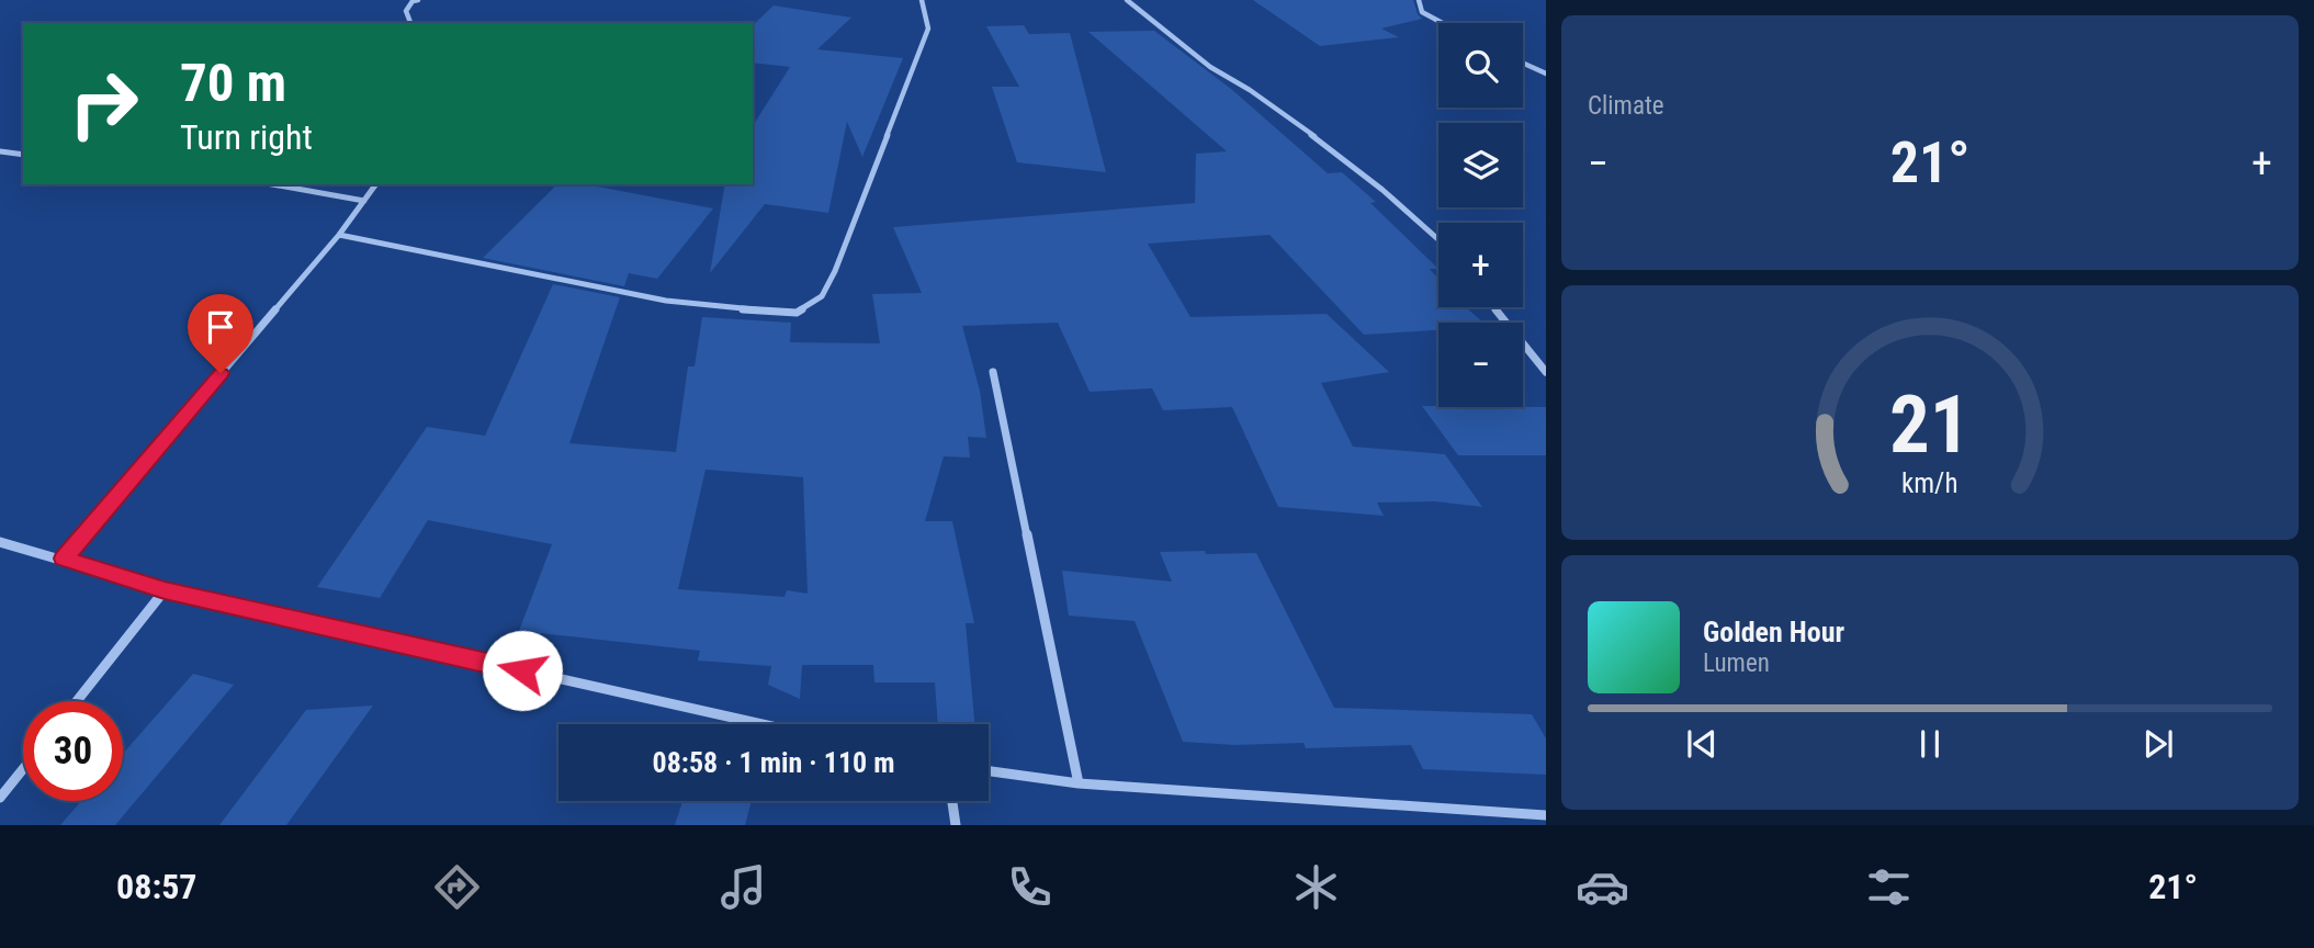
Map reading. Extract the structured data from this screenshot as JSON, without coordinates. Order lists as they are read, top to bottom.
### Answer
{
  "page": {
    "tile": "Climate",
    "map_buttons": ["+", "−"],
    "turn": ["70 m", "Turn right"],
    "heat": ["−", "21°", "+"],
    "song": ["Golden Hour", "Lumen"],
    "limit": "30",
    "trip": "08:58 · 1 min · 110 m",
    "tabs": ["08:57", "21°"],
    "gauge": ["21", "km/h"]
  }
}
